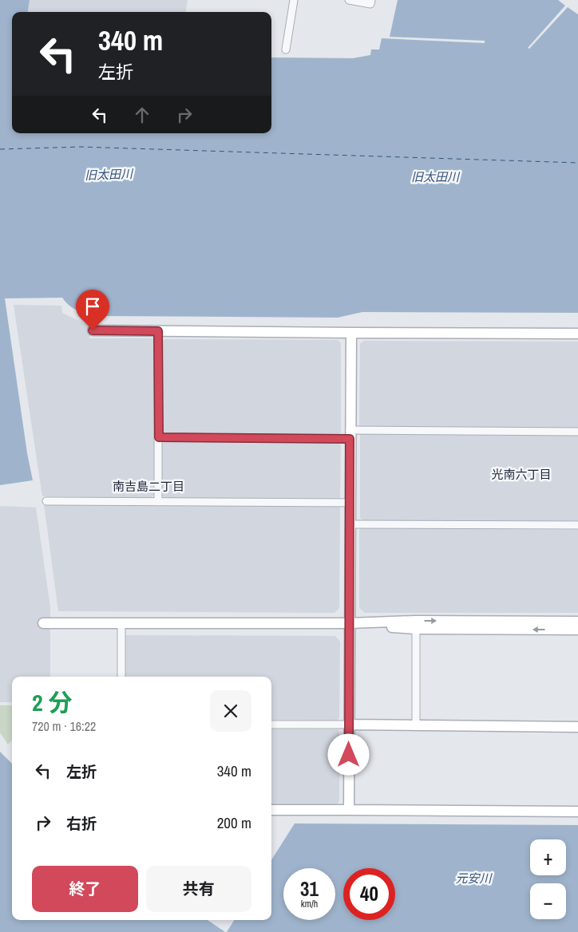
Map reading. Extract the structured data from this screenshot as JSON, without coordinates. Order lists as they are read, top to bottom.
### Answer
{
  "districts": ["光南六丁目", "南吉島二丁目"],
  "water": ["旧太田川", "元安川"],
  "page": {
    "turn": ["340 m", "左折"],
    "heading": ["2 分", "720 m · 16:22"],
    "list": [
      {
        "name": "左折",
        "value": "340 m"
      },
      {
        "name": "右折",
        "value": "200 m"
      }
    ],
    "map_buttons": ["+", "−"],
    "buttons": ["終了", "共有"],
    "speed": "31 km/h",
    "limit": "40"
  }
}
